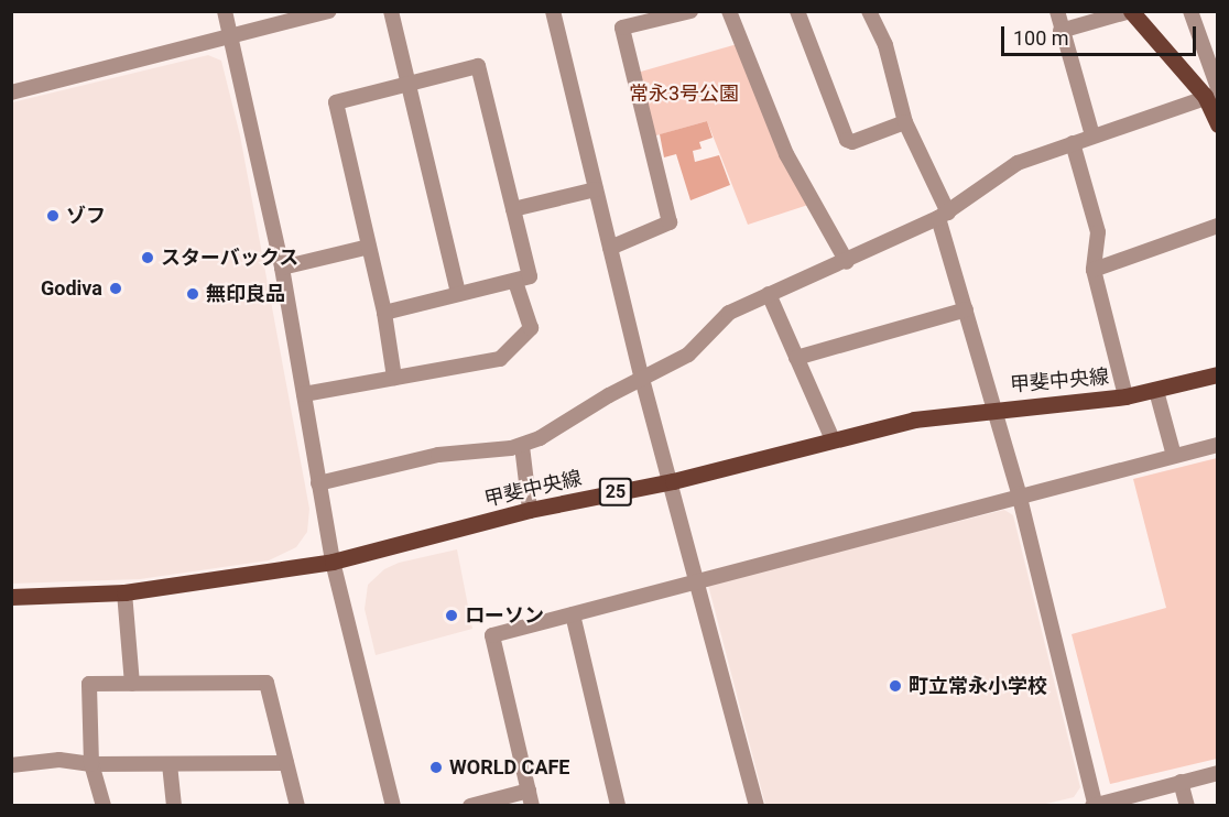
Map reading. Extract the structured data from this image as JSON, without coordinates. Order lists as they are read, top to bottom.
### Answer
{
  "streets": {
    "main road": ["甲斐中央線", "25"]
  },
  "parks": ["常永3号公園"],
  "places": [
    "ゾフ",
    "スターバックス",
    "Godiva",
    "無印良品",
    "ローソン",
    "町立常永小学校",
    "WORLD CAFE"
  ],
  "scale_bar": "100 m"
}
